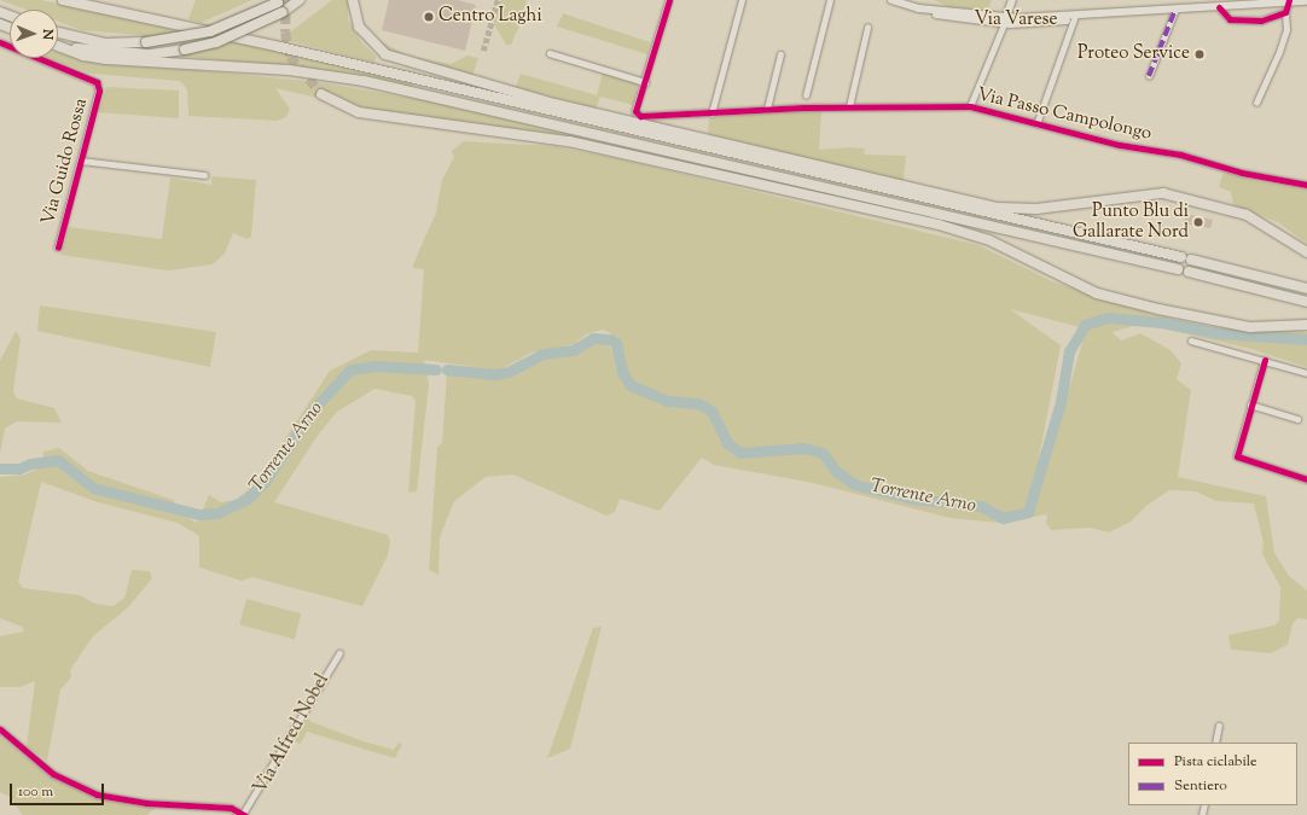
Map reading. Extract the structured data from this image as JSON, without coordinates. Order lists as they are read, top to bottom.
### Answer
{
  "streets": {
    "main road": ["Via Varese"],
    "street": ["Via Passo Campolongo", "Via Guido Rossa", "Via Alfred Nobel"]
  },
  "water": ["Torrente Arno"],
  "places": ["Centro Laghi", "Proteo Service", "Punto Blu di Gallarate Nord"],
  "legend": ["Pista ciclabile", "Sentiero"],
  "scale_bar": "100 m",
  "north": "right"
}
